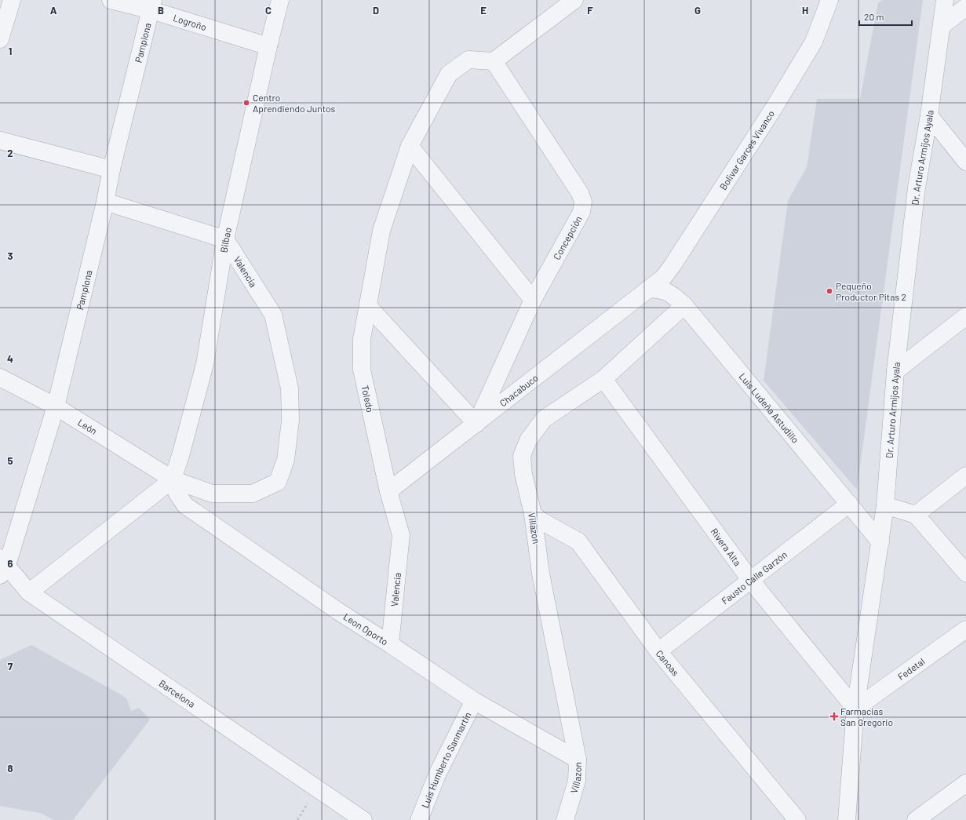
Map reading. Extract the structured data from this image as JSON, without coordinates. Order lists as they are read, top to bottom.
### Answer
{
  "streets": {
    "street": [
      "Logroño",
      "Pamplona",
      "Bolivar Garces Vivanco",
      "Dr. Arturo Armijos Ayala",
      "Concepción",
      "Bilbao",
      "Valencia",
      "Chacabuco",
      "Toledo",
      "Luis Ludeña Astudillo",
      "León",
      "Villazon",
      "Rivera Alta",
      "Fausto Calle Garzón",
      "Leon Oporto",
      "Canoas",
      "Fedetal",
      "Barcelona",
      "Luis Humberto Sanmartin"
    ]
  },
  "crossings": [
    ["Logroño", "Pamplona"],
    ["Logroño", "Bilbao"],
    ["Pamplona", "León"],
    ["Pamplona", "Barcelona"],
    ["Bolivar Garces Vivanco", "Chacabuco"],
    ["Bolivar Garces Vivanco", "Luis Ludeña Astudillo"],
    ["Dr. Arturo Armijos Ayala", "Luis Ludeña Astudillo"],
    ["Dr. Arturo Armijos Ayala", "Rivera Alta"],
    ["Dr. Arturo Armijos Ayala", "Fedetal"],
    ["Concepción", "Chacabuco"],
    ["Concepción", "Toledo"],
    ["Bilbao", "Valencia"],
    ["Bilbao", "León"],
    ["Bilbao", "Leon Oporto"],
    ["Valencia", "Toledo"],
    ["Valencia", "León"],
    ["Valencia", "Leon Oporto"],
    ["Chacabuco", "Toledo"],
    ["Chacabuco", "Luis Ludeña Astudillo"],
    ["Luis Ludeña Astudillo", "Villazon"],
    ["Luis Ludeña Astudillo", "Fausto Calle Garzón"],
    ["León", "Leon Oporto"],
    ["Villazon", "Rivera Alta"],
    ["Villazon", "Leon Oporto"],
    ["Villazon", "Canoas"],
    ["Rivera Alta", "Fausto Calle Garzón"],
    ["Rivera Alta", "Fedetal"],
    ["Fausto Calle Garzón", "Canoas"],
    ["Leon Oporto", "Luis Humberto Sanmartin"]
  ],
  "places": {
    "other": ["Centro Aprendiendo Juntos", "Pequeño Productor Pitas 2"],
    "health": ["Farmacias San Gregorio"]
  },
  "scale_bar": "20 m",
  "grid": {
    "columns": [
      "A",
      "B",
      "C",
      "D",
      "E",
      "F",
      "G",
      "H"
    ],
    "rows": [
      "1",
      "2",
      "3",
      "4",
      "5",
      "6",
      "7",
      "8"
    ]
  }
}
